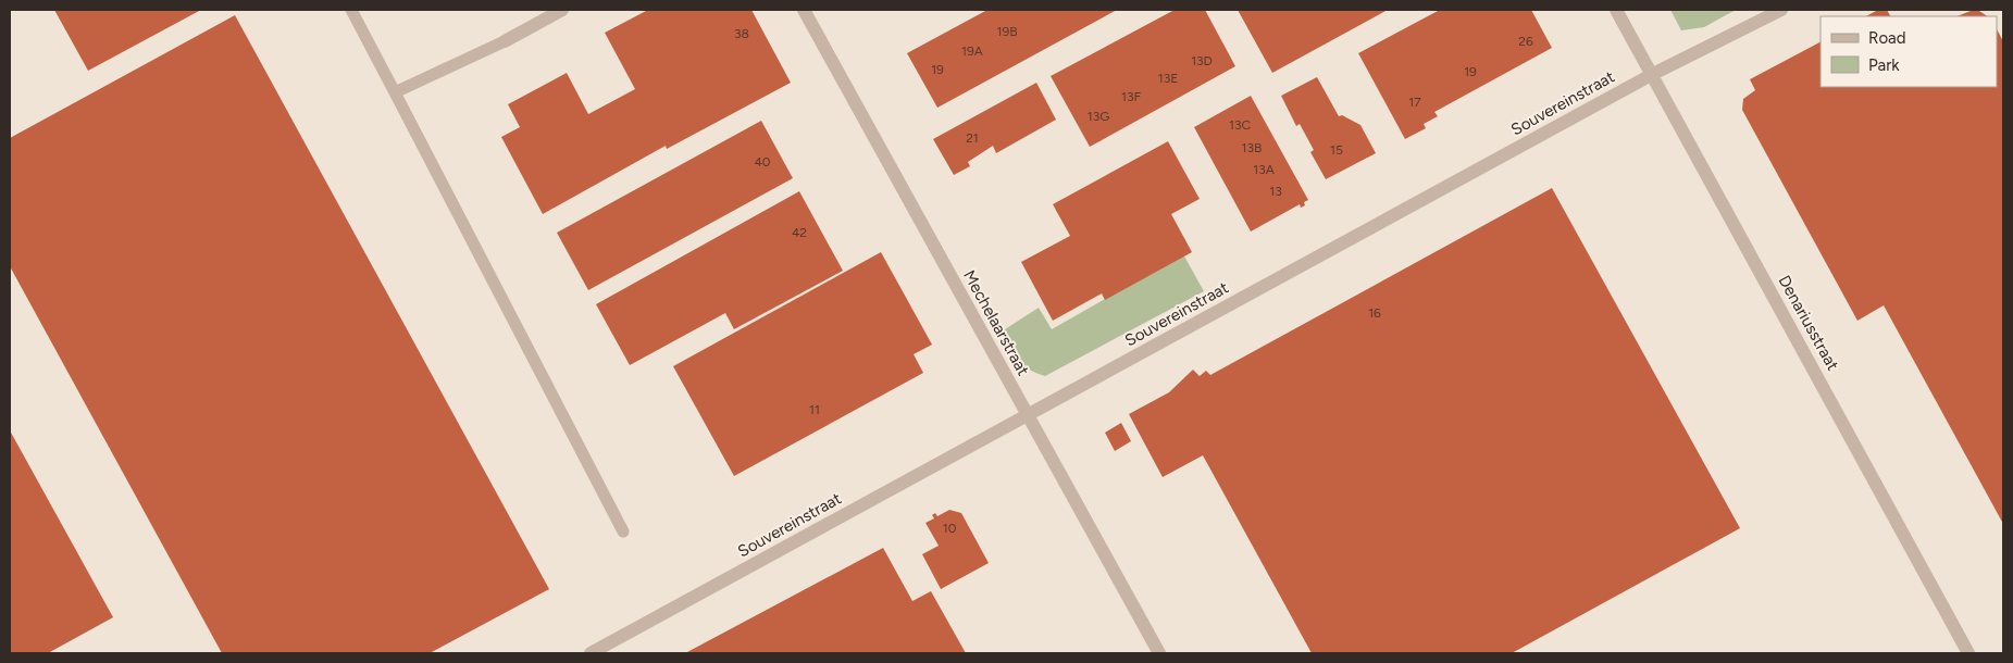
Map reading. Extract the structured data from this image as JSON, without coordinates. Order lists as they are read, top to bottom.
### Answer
{
  "streets": {
    "street": ["Souvereinstraat", "Mechelaarstraat", "Denariusstraat"]
  },
  "crossings": [
    ["Souvereinstraat", "Mechelaarstraat"],
    ["Souvereinstraat", "Denariusstraat"]
  ],
  "house_numbers": [
    "19B",
    "38",
    "26",
    "19A",
    "13D",
    "19",
    "19",
    "13E",
    "13F",
    "17",
    "13G",
    "13C",
    "21",
    "13B",
    "15",
    "40",
    "13A",
    "13",
    "42",
    "16",
    "11",
    "10"
  ],
  "legend": ["Road", "Park"]
}
